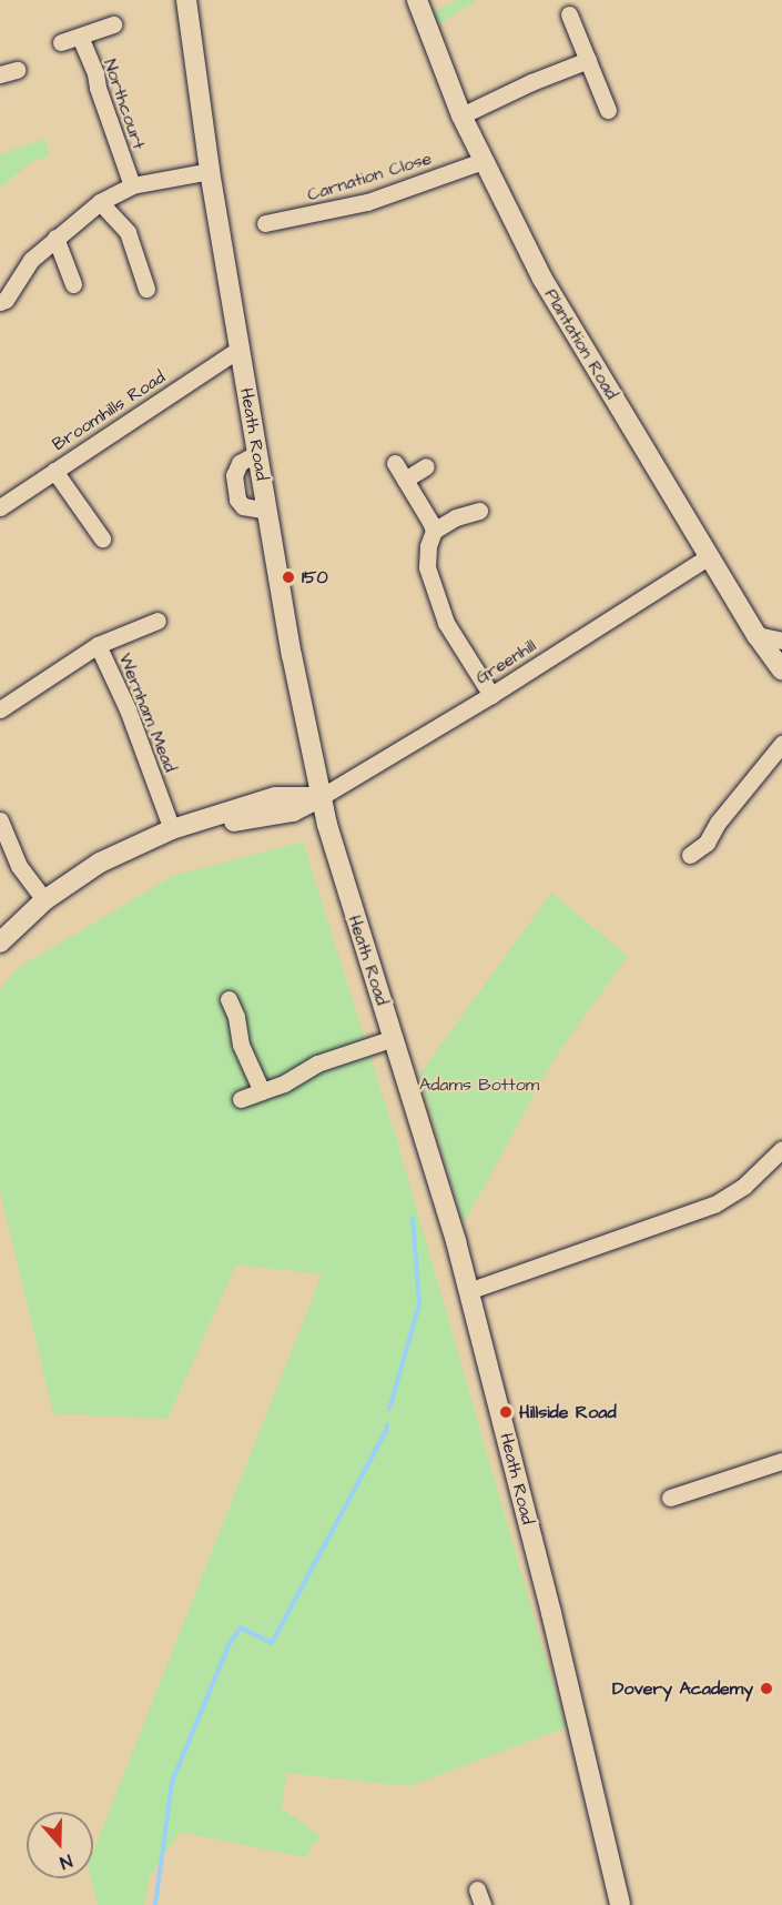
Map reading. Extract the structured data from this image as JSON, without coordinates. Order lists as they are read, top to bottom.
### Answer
{
  "streets": {
    "street": [
      "Northcourt",
      "Carnation Close",
      "Plantation Road",
      "Broomhills Road",
      "Heath Road",
      "Greenhill",
      "Wernham Mead"
    ]
  },
  "crossings": [
    ["Carnation Close", "Plantation Road"],
    ["Plantation Road", "Greenhill"],
    ["Broomhills Road", "Heath Road"],
    ["Heath Road", "Greenhill"]
  ],
  "parks": ["Adams Bottom"],
  "places": ["150", "Hillside Road", "Dovery Academy"],
  "north": "bottom"
}
